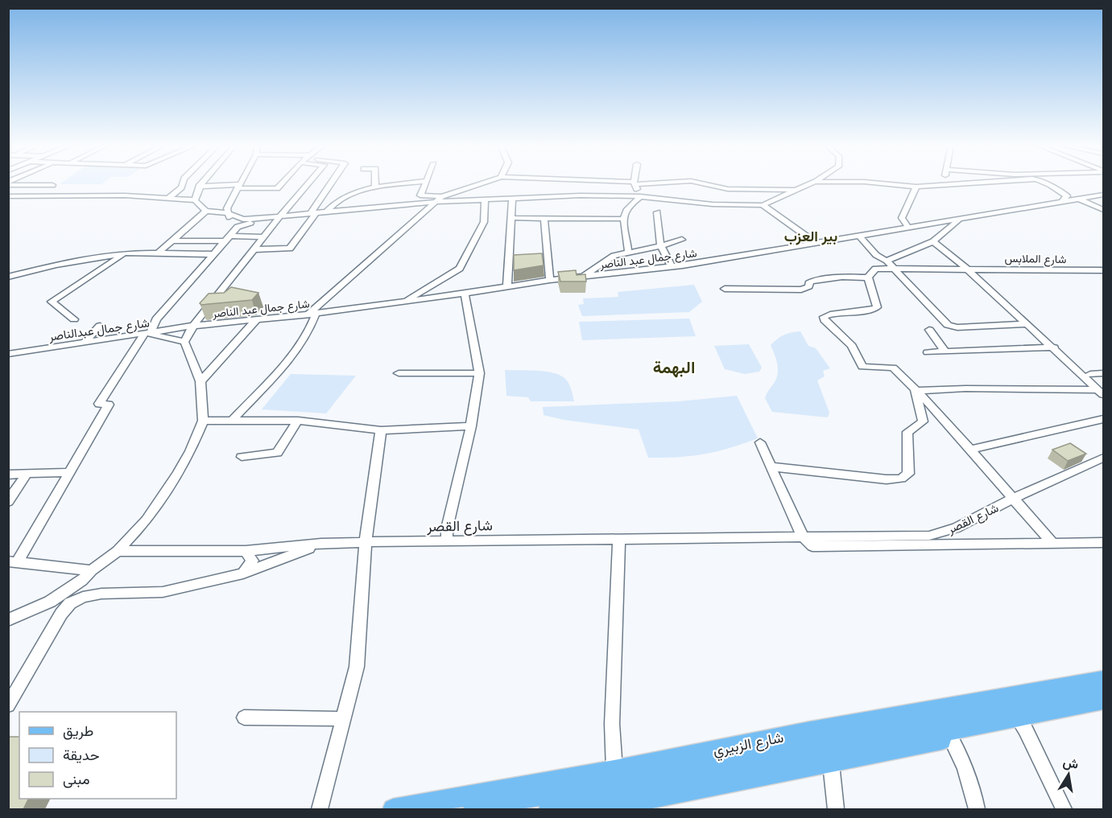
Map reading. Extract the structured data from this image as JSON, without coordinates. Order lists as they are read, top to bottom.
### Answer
{
  "streets": {
    "main road": ["شارع الزبيري"],
    "street": [
      "شارع جمال عبد الناصر",
      "شارع الملابس",
      "شارع جمال عبدالناصر",
      "شارع القصر"
    ]
  },
  "crossings": [
    ["شارع جمال عبد الناصر", "شارع جمال عبدالناصر"]
  ],
  "districts": ["بير العزب", "البهمة"],
  "legend": ["طريق", "حديقة", "مبنى"],
  "north": "top"
}
